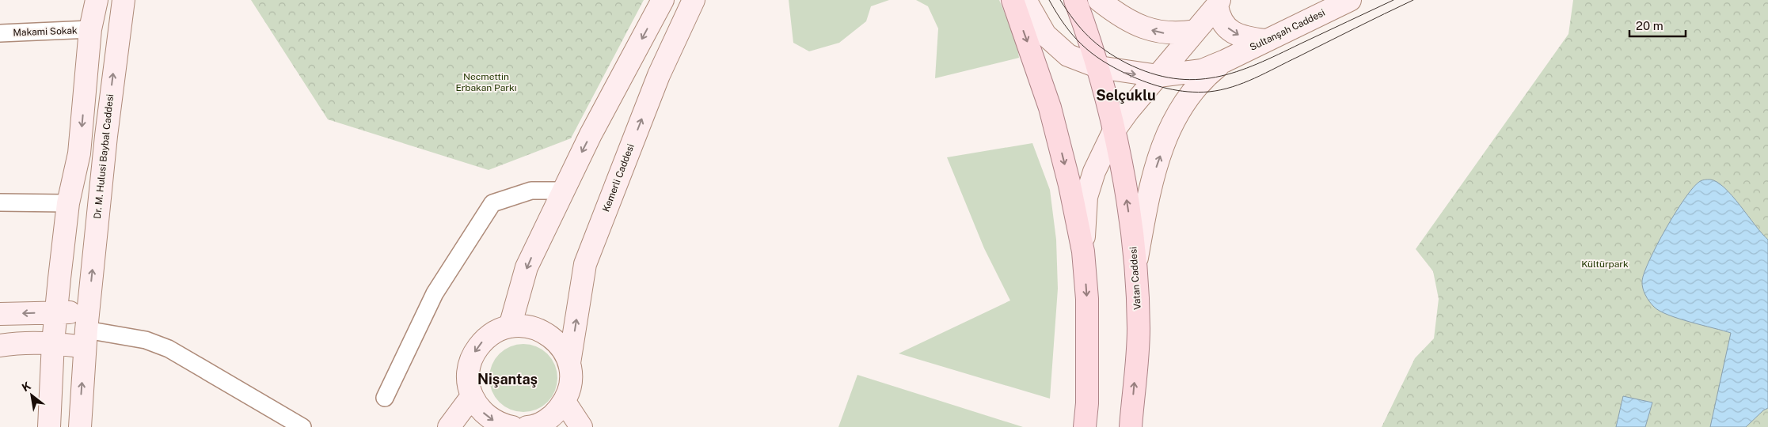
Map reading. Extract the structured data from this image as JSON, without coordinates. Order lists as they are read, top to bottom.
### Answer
{
  "streets": {
    "main road": ["Vatan Caddesi"],
    "street": [
      "Sultanşah Caddesi",
      "Makami Sokak",
      "Dr. M. Hulusi Baybal Caddesi",
      "Kemerli Caddesi"
    ]
  },
  "districts": ["Selçuklu", "Nişantaş"],
  "parks": ["Necmettin Erbakan Parkı", "Kültürpark"],
  "scale_bar": "20 m",
  "north": "top left"
}
